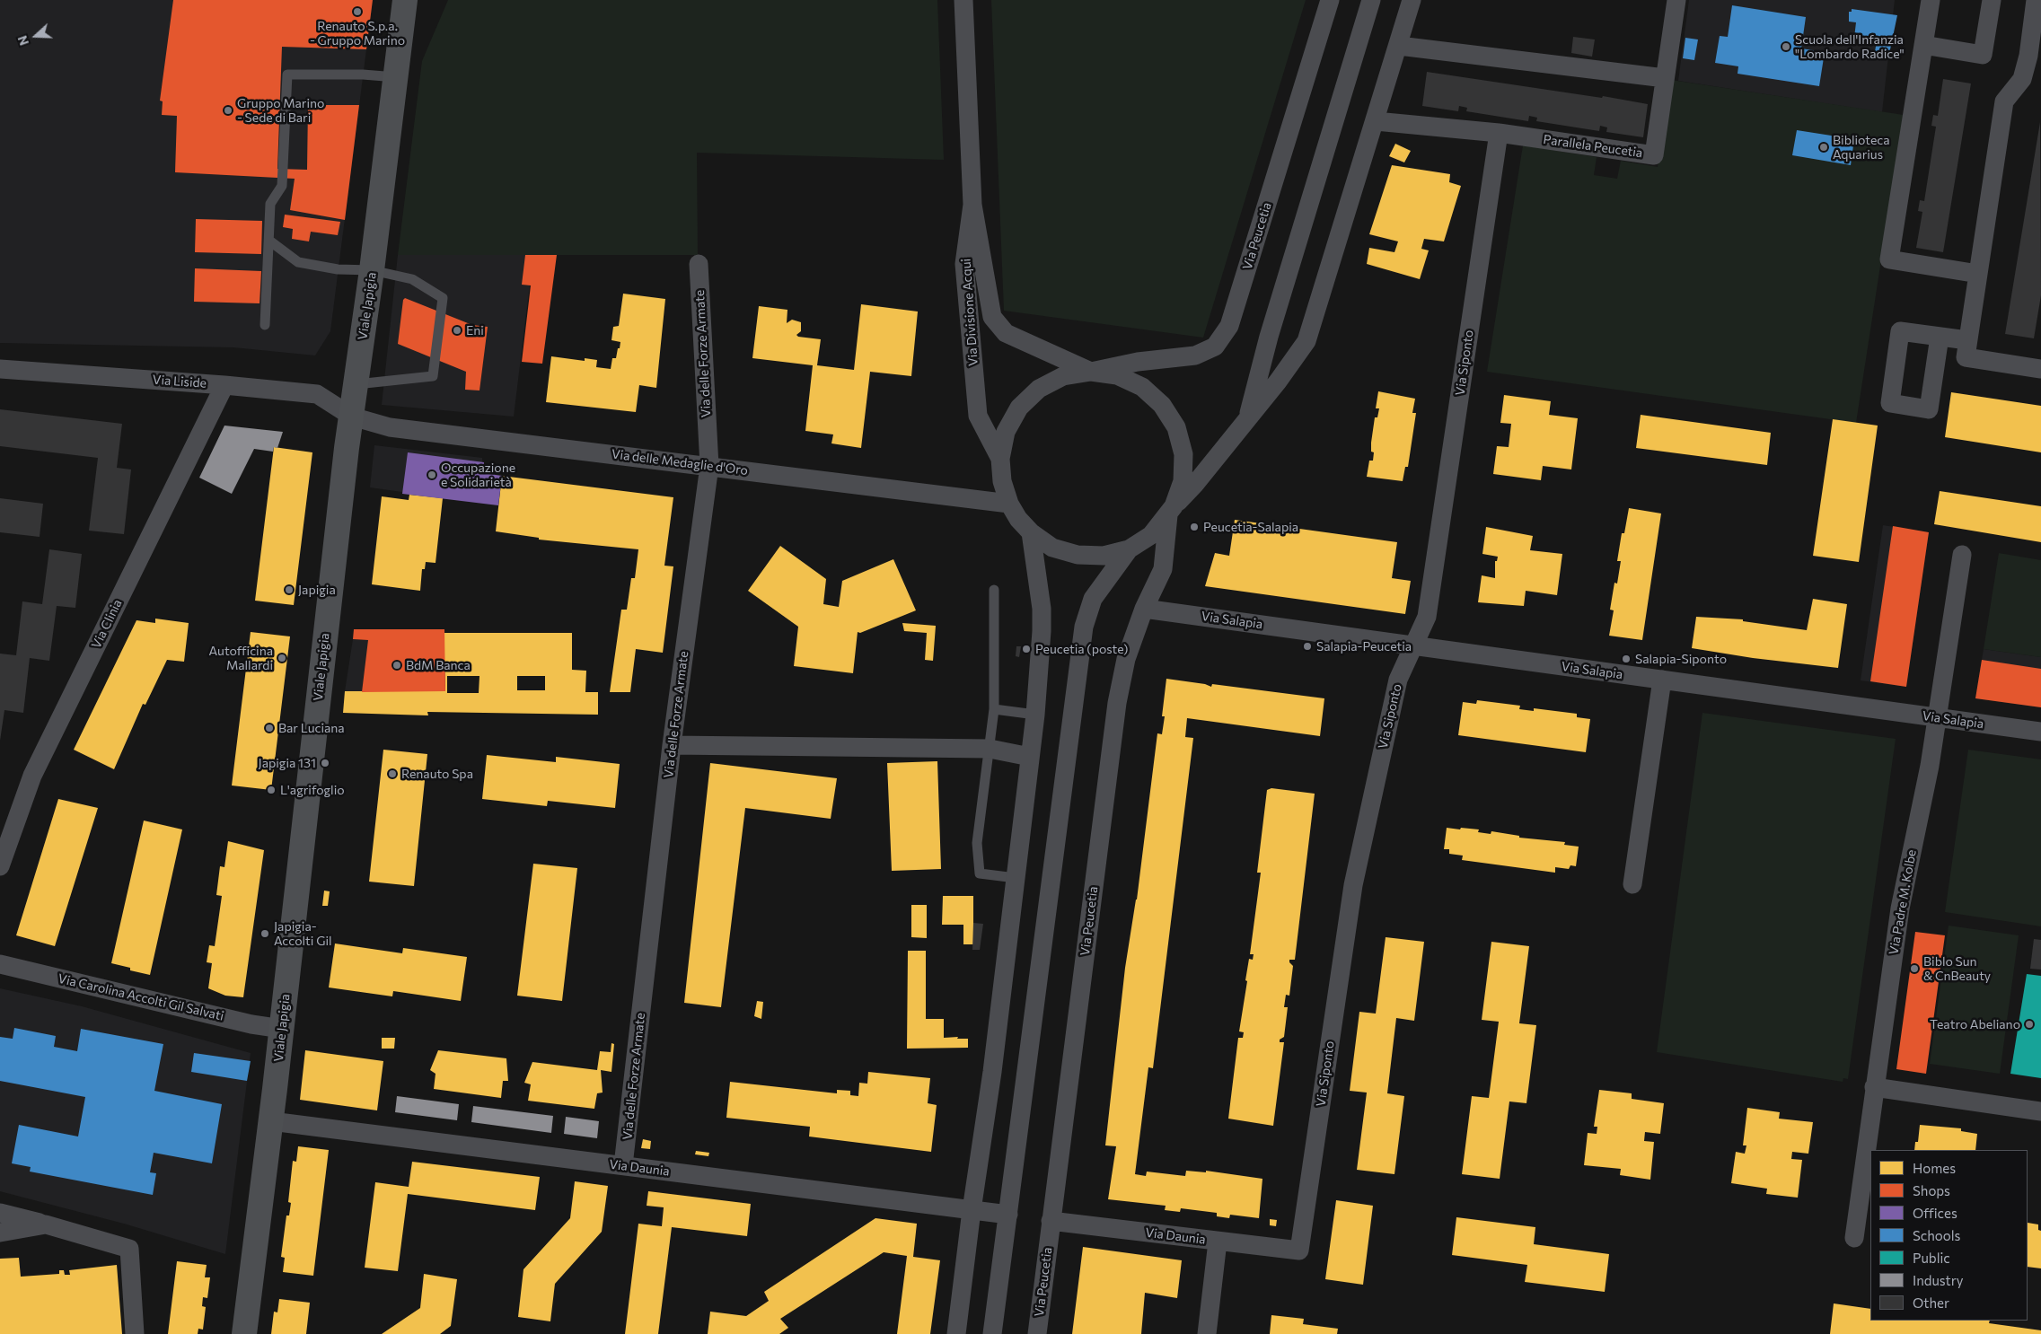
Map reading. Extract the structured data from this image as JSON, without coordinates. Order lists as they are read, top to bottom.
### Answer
{
  "streets": {
    "main road": ["Viale Japigia"],
    "street": [
      "Parallela Peucetia",
      "Via Peucetia",
      "Via Divisione Acqui",
      "Via delle Forze Armate",
      "Via Siponto",
      "Via Liside",
      "Via delle Medaglie d'Oro",
      "Via Salapia",
      "Via Clinia",
      "Via Padre M. Kolbe",
      "Via Carolina Accolti Gil Salvati",
      "Via Daunia"
    ]
  },
  "crossings": [
    ["Parallela Peucetia", "Via Peucetia"],
    ["Parallela Peucetia", "Via Siponto"],
    ["Via Peucetia", "Via Divisione Acqui"],
    ["Via Peucetia", "Via delle Medaglie d'Oro"],
    ["Via Peucetia", "Via Salapia"],
    ["Via Peucetia", "Via Daunia"],
    ["Viale Japigia", "Via Liside"],
    ["Viale Japigia", "Via delle Medaglie d'Oro"],
    ["Viale Japigia", "Via Carolina Accolti Gil Salvati"],
    ["Viale Japigia", "Via Daunia"],
    ["Via delle Forze Armate", "Via delle Medaglie d'Oro"],
    ["Via delle Forze Armate", "Via Daunia"],
    ["Via Siponto", "Via Salapia"],
    ["Via Siponto", "Via Daunia"],
    ["Via Liside", "Via delle Medaglie d'Oro"],
    ["Via Liside", "Via Clinia"],
    ["Via Salapia", "Via Padre M. Kolbe"]
  ],
  "places": [
    "Renauto S.p.a. - Gruppo Marino",
    "Scuola dell'Infanzia \"Lombardo Radice\"",
    "Gruppo Marino - Sede di Bari",
    "Biblioteca Aquarius",
    "Eni",
    "Occupazione e Solidarietà",
    "Peucetia-Salapia",
    "Japigia",
    "Salapia-Peucetia",
    "Peucetia (poste)",
    "Autofficina Mallardi",
    "Salapia-Siponto",
    "BdM Banca",
    "Bar Luciana",
    "Japigia 131",
    "Renauto Spa",
    "L'agrifoglio",
    "Japigia- Accolti Gil",
    "Biblo Sun & CnBeauty",
    "Teatro Abeliano"
  ],
  "legend": [
    "Homes",
    "Shops",
    "Offices",
    "Schools",
    "Public",
    "Industry",
    "Other"
  ],
  "north": "left"
}
